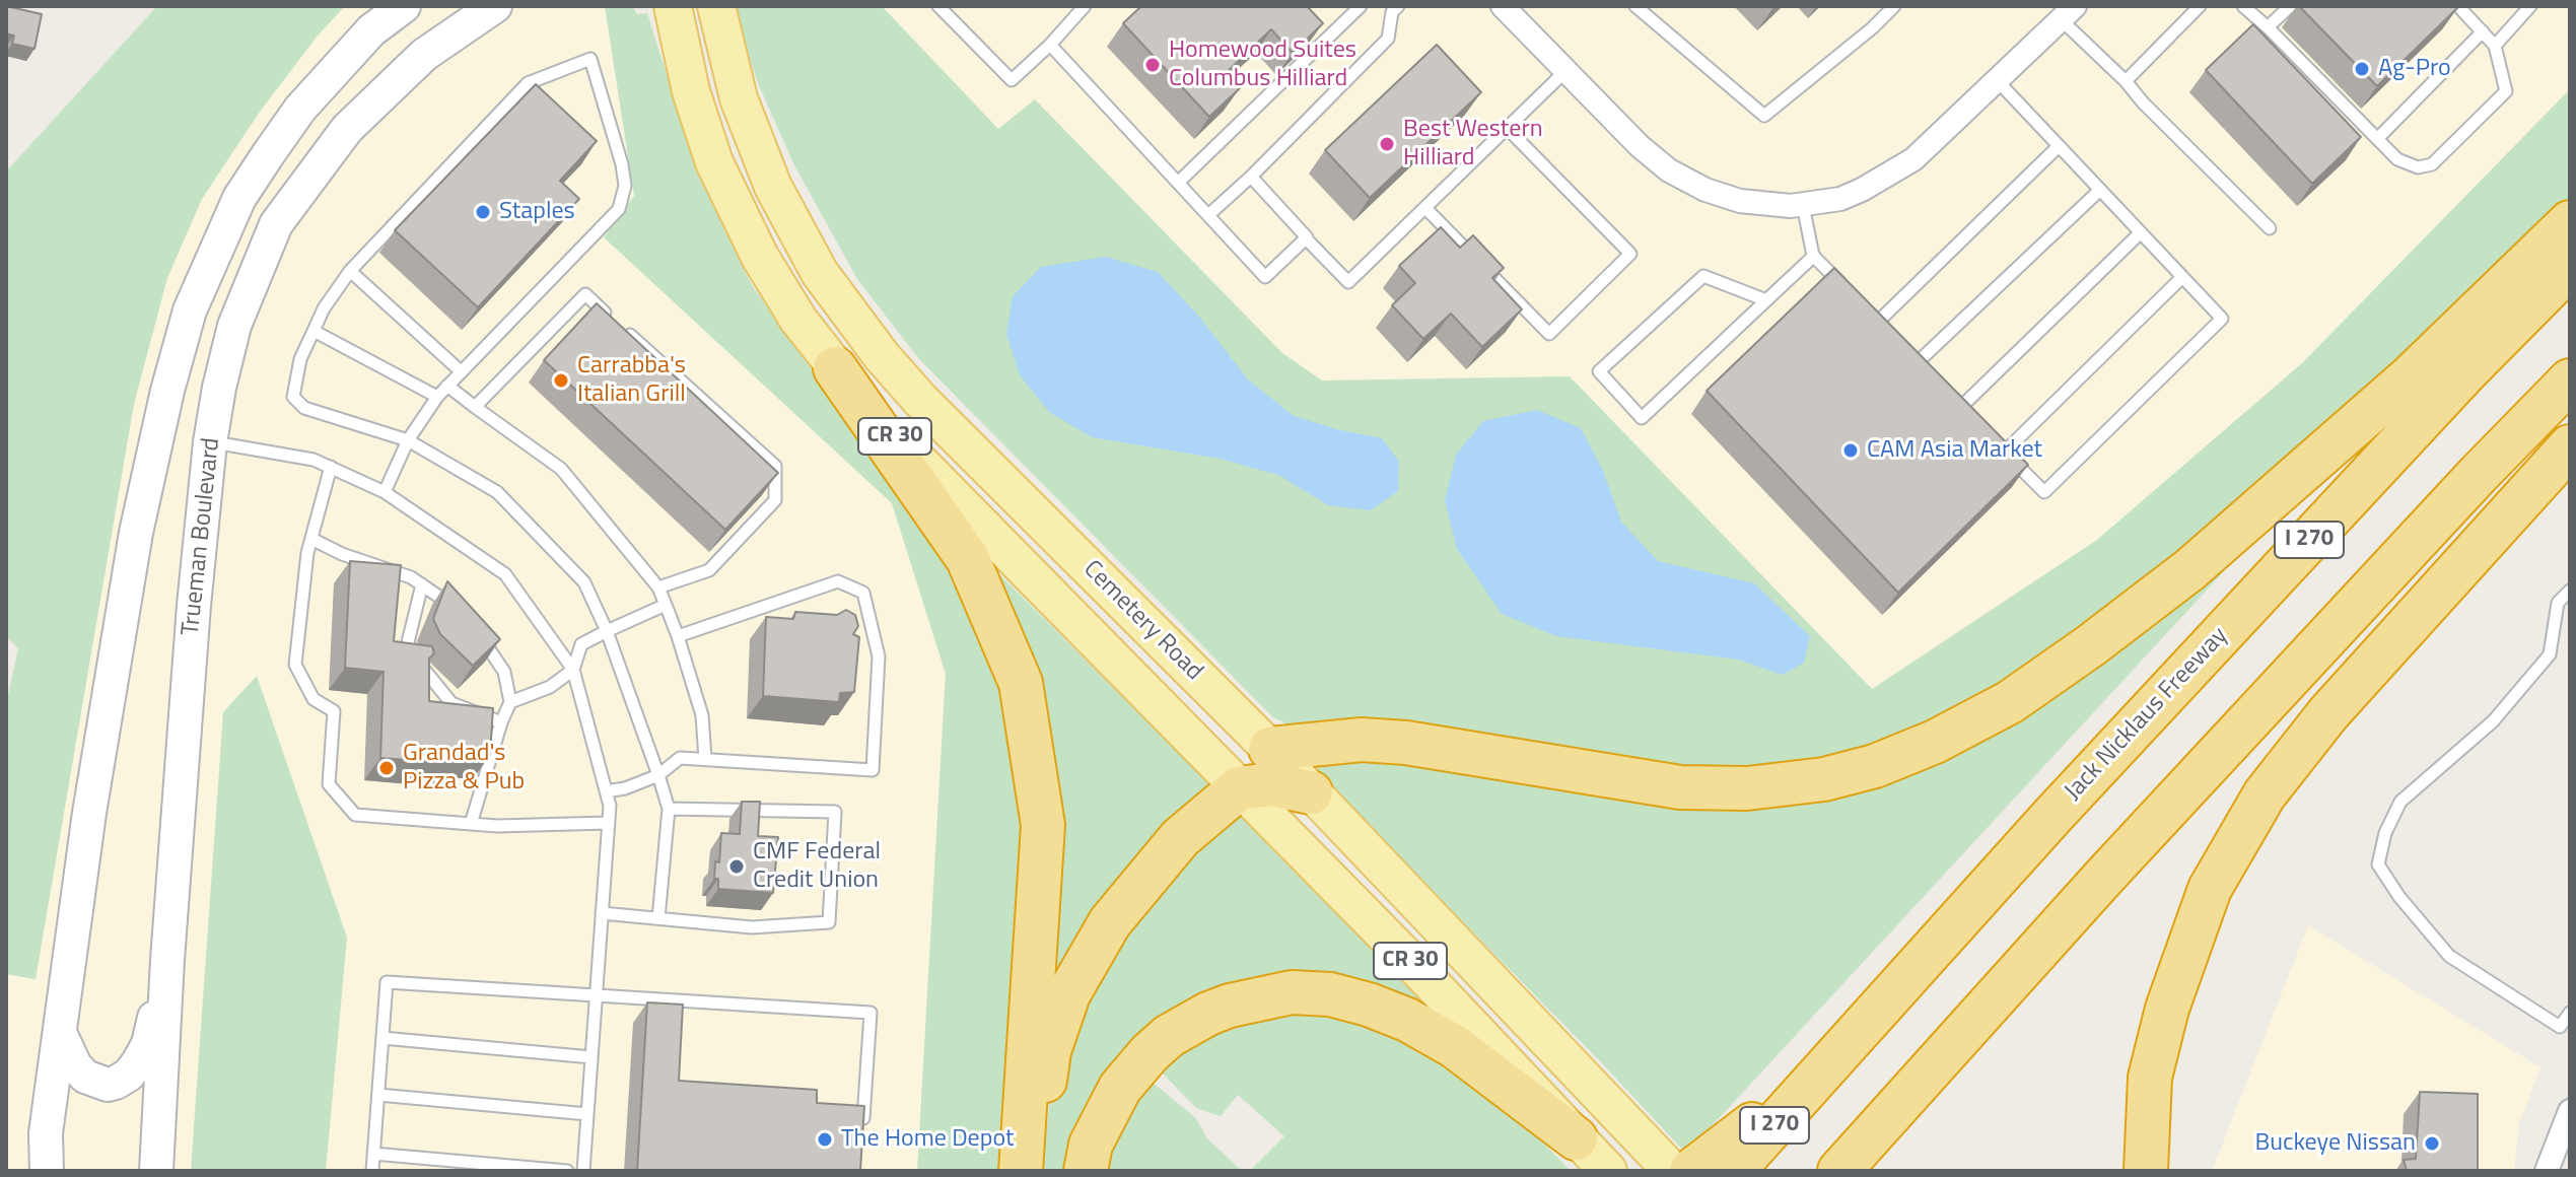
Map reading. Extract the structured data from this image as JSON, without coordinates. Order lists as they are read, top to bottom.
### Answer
{
  "streets": {
    "highway": ["I 270", "Jack Nicklaus Freeway"],
    "main road": ["CR 30", "Trueman Boulevard", "Cemetery Road"]
  },
  "places": [
    "Homewood Suites Columbus Hilliard",
    "Ag-Pro",
    "Best Western Hilliard",
    "Staples",
    "Carrabba's Italian Grill",
    "CAM Asia Market",
    "Grandad's Pizza & Pub",
    "CMF Federal Credit Union",
    "The Home Depot",
    "Buckeye Nissan"
  ]
}
